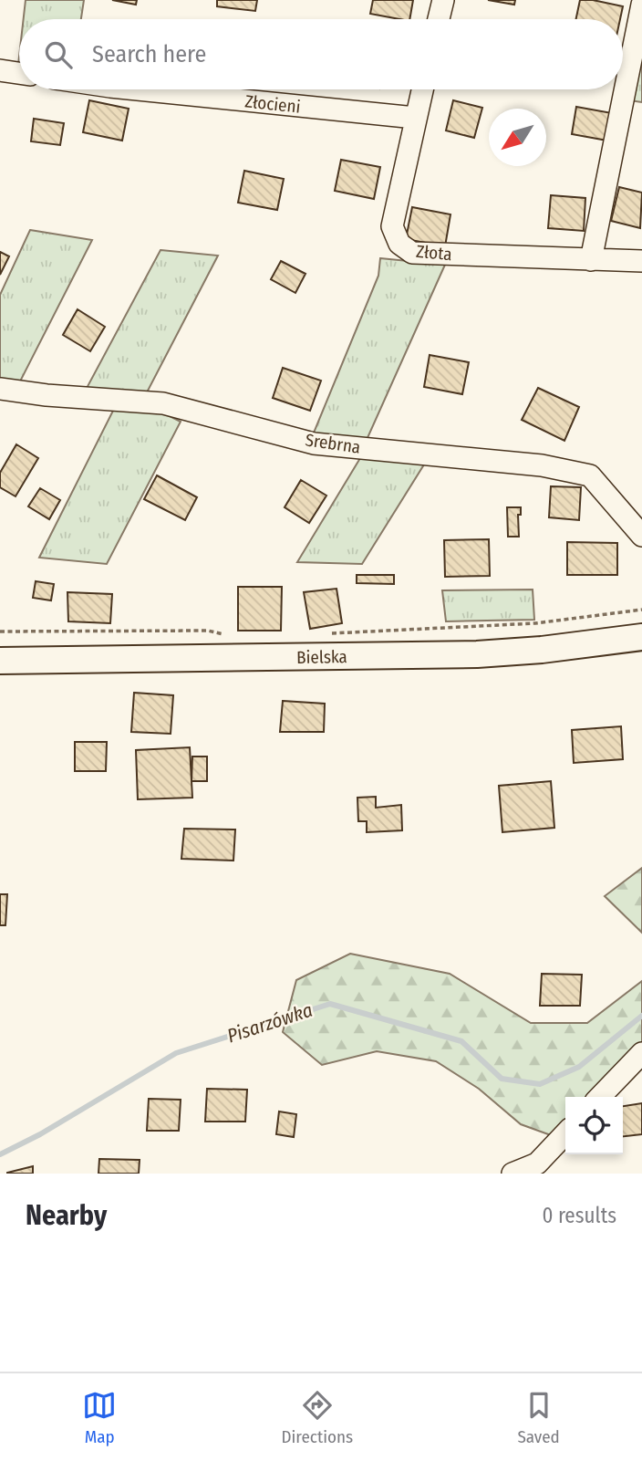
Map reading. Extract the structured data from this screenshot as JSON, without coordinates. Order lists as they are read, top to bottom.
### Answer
{
  "streets": {
    "main road": ["Bielska"],
    "street": ["Złocieni", "Złota", "Srebrna"]
  },
  "crossings": [
    ["Złocieni", "Złota"]
  ],
  "water": ["Pisarzówka"],
  "north": "bottom left",
  "page": {
    "search": "Search here",
    "heading": ["Nearby", "0 results"],
    "nav": ["Map", "Directions", "Saved"]
  }
}
